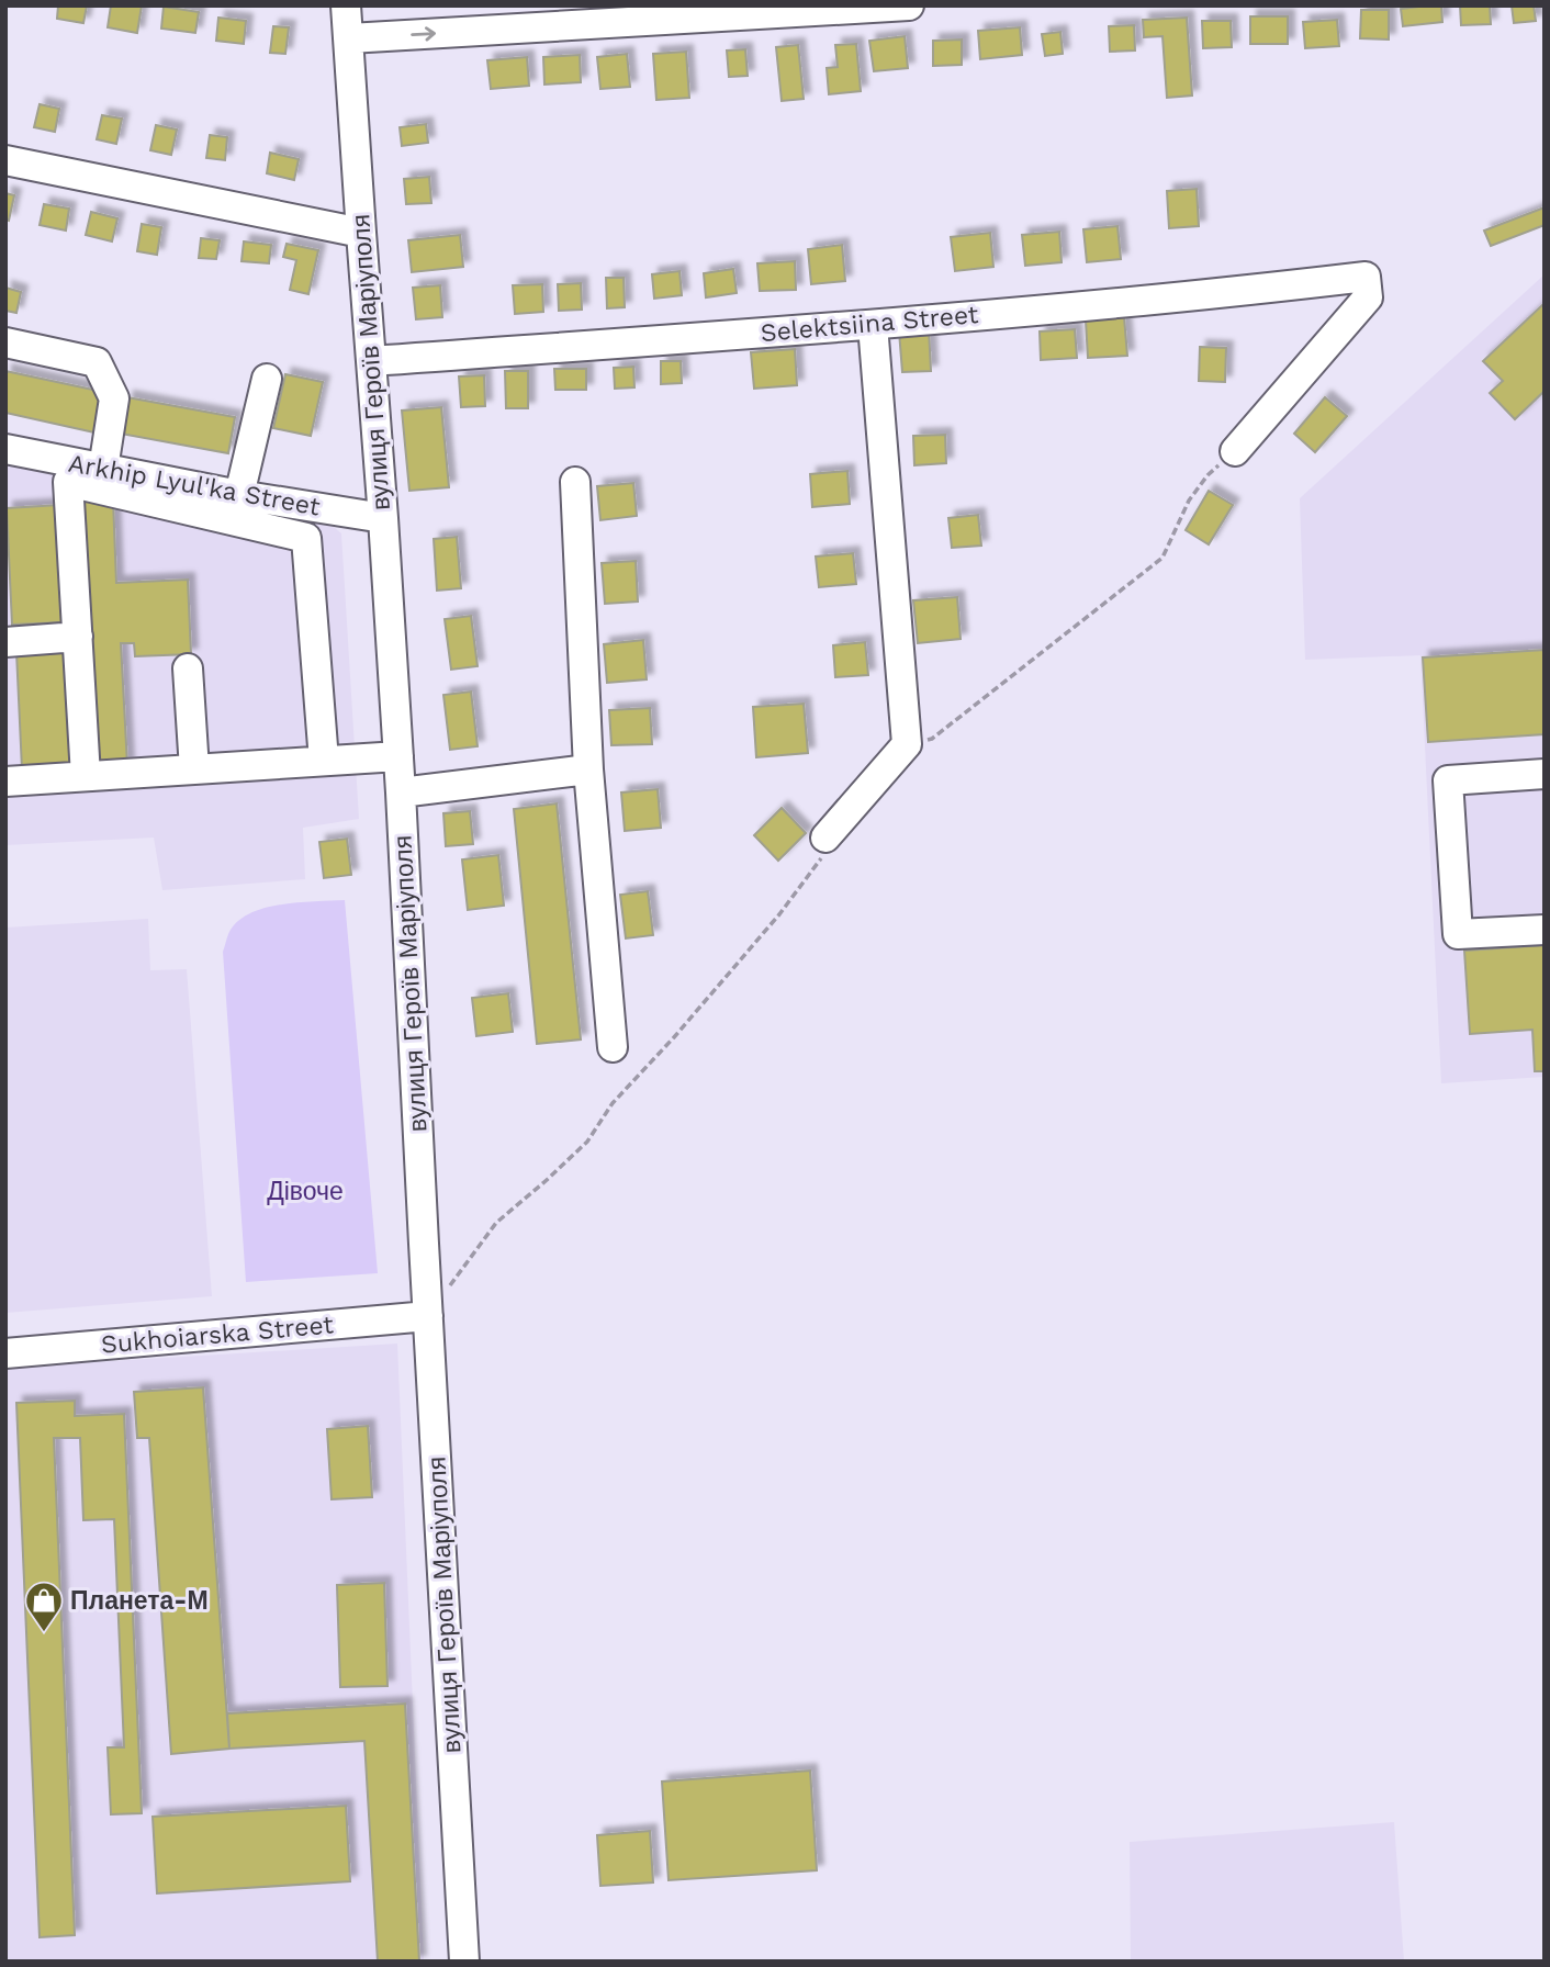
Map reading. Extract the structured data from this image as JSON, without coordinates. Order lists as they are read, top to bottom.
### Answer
{
  "streets": {
    "street": [
      "Selektsiina Street",
      "вулиця Героїв Маріуполя",
      "Arkhip Lyul'ka Street",
      "Sukhoiarska Street"
    ]
  },
  "crossings": [
    ["Selektsiina Street", "вулиця Героїв Маріуполя"],
    ["вулиця Героїв Маріуполя", "Arkhip Lyul'ka Street"],
    ["вулиця Героїв Маріуполя", "Sukhoiarska Street"]
  ],
  "parks": ["Дівоче"],
  "places": {
    "shop": ["Планета-М"]
  }
}
